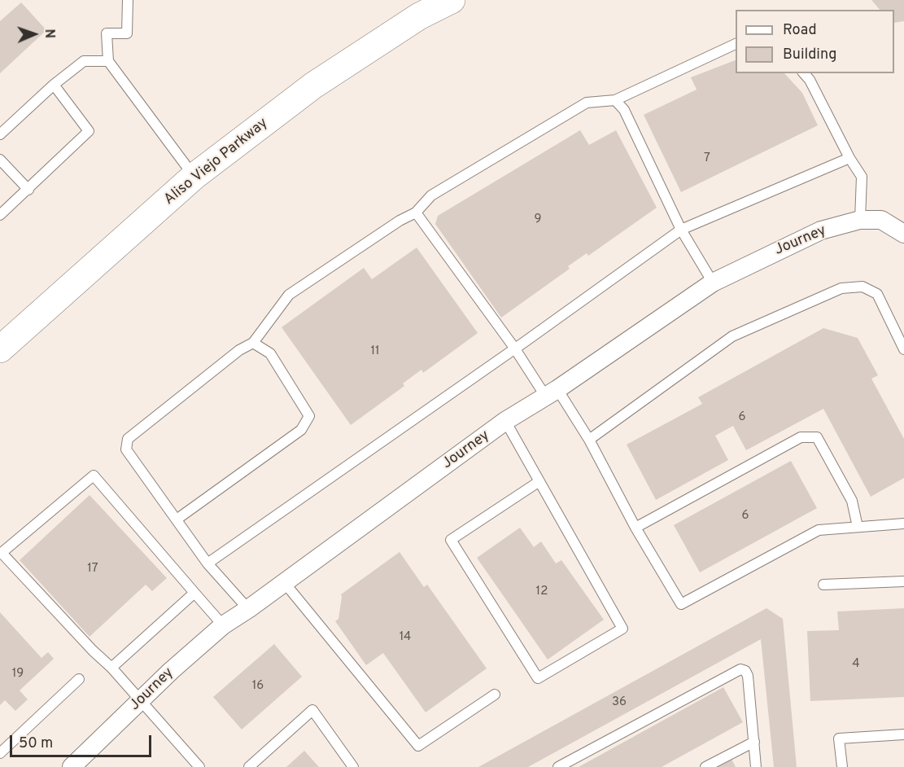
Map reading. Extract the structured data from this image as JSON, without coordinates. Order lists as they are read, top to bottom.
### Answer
{
  "streets": {
    "main road": ["Aliso Viejo Parkway"],
    "street": ["Journey"]
  },
  "house_numbers": [
    "7",
    "9",
    "11",
    "6",
    "6",
    "17",
    "12",
    "14",
    "4",
    "19",
    "16",
    "36"
  ],
  "legend": ["Road", "Building"],
  "scale_bar": "50 m",
  "north": "right"
}
